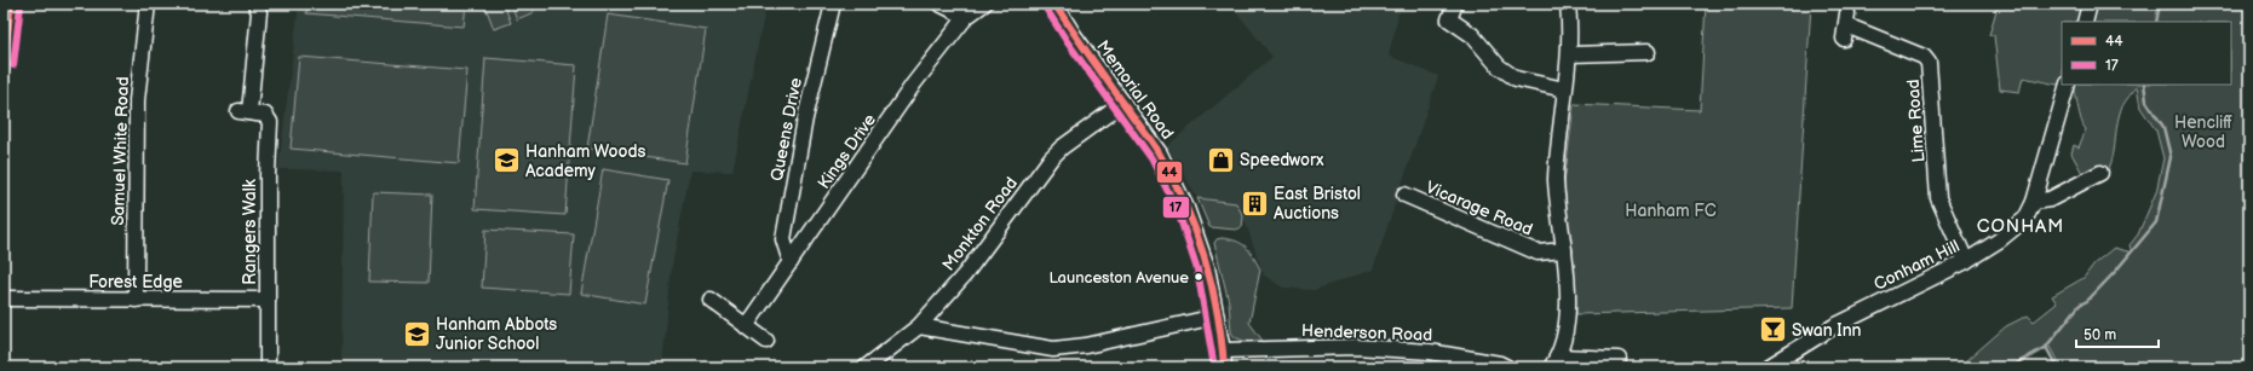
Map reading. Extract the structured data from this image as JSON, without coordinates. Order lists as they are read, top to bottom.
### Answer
{
  "streets": {
    "street": [
      "Memorial Road",
      "Lime Road",
      "Queens Drive",
      "Samuel White Road",
      "Kings Drive",
      "Vicarage Road",
      "Monkton Road",
      "Rangers Walk",
      "Conham Hill",
      "Forest Edge",
      "Henderson Road"
    ]
  },
  "crossings": [
    ["Memorial Road", "Monkton Road"],
    ["Memorial Road", "Henderson Road"],
    ["Lime Road", "Conham Hill"],
    ["Queens Drive", "Kings Drive"],
    ["Samuel White Road", "Forest Edge"],
    ["Rangers Walk", "Forest Edge"]
  ],
  "districts": ["CONHAM"],
  "parks": ["Hencliff Wood", "Hanham FC"],
  "places": {
    "shop": ["Speedworx"],
    "school or university": ["Hanham Woods Academy", "Hanham Abbots Junior School"],
    "building": ["East Bristol Auctions"],
    "other": ["Launceston Avenue"],
    "bar": ["Swan Inn"]
  },
  "lines": ["transit line 44", "transit line 17"],
  "legend": ["44", "17"],
  "scale_bar": "50 m"
}
